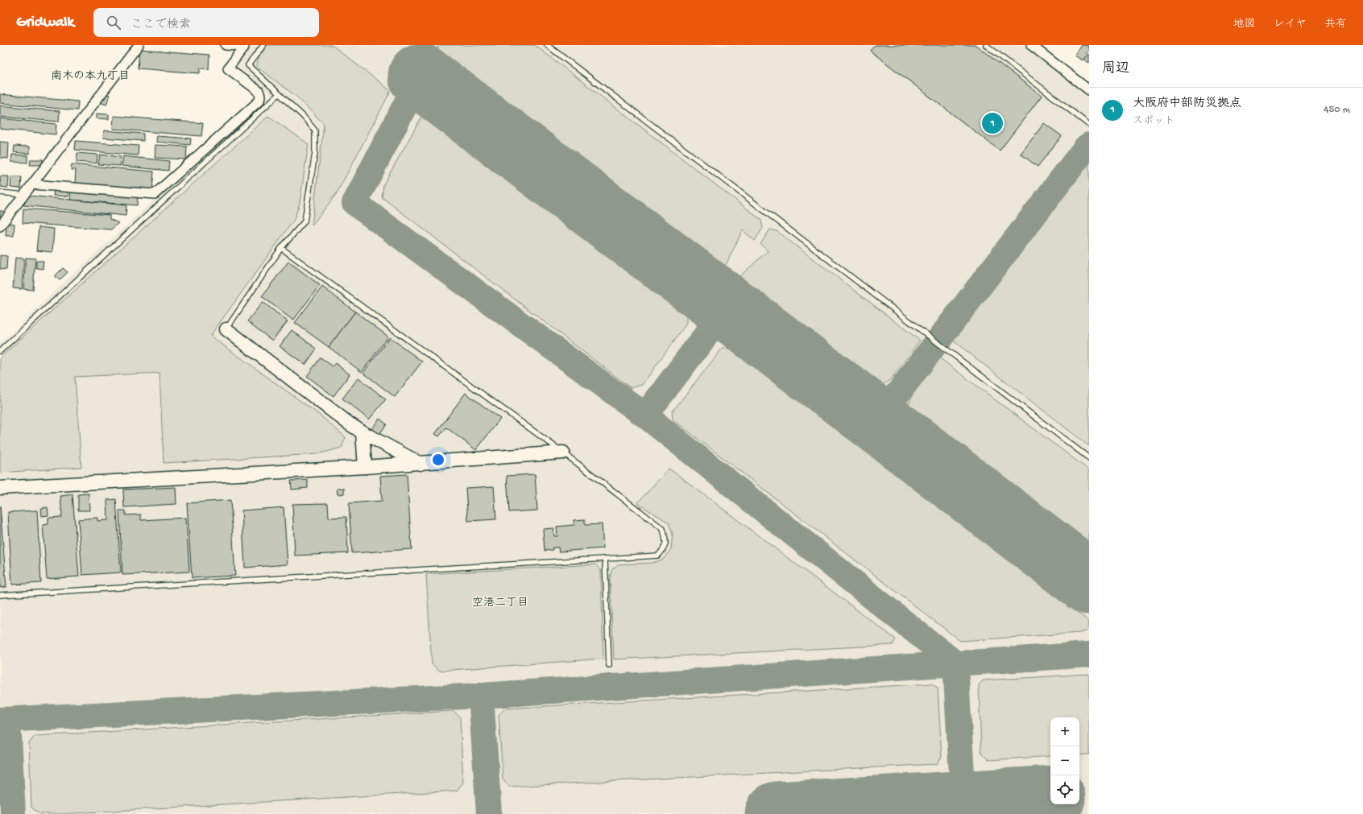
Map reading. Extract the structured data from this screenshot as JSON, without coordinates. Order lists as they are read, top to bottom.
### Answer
{
  "districts": ["南木の本九丁目", "空港二丁目"],
  "page": {
    "header": "Gridwalk",
    "search": "ここで検索",
    "nav": ["地図", "レイヤ", "共有"],
    "heading": "周辺",
    "list": [
      {
        "mark": "1",
        "name": "大阪府中部防災拠点",
        "note": "スポット",
        "value": "450 m"
      }
    ],
    "pins": "1",
    "map_buttons": ["+", "−"]
  }
}
